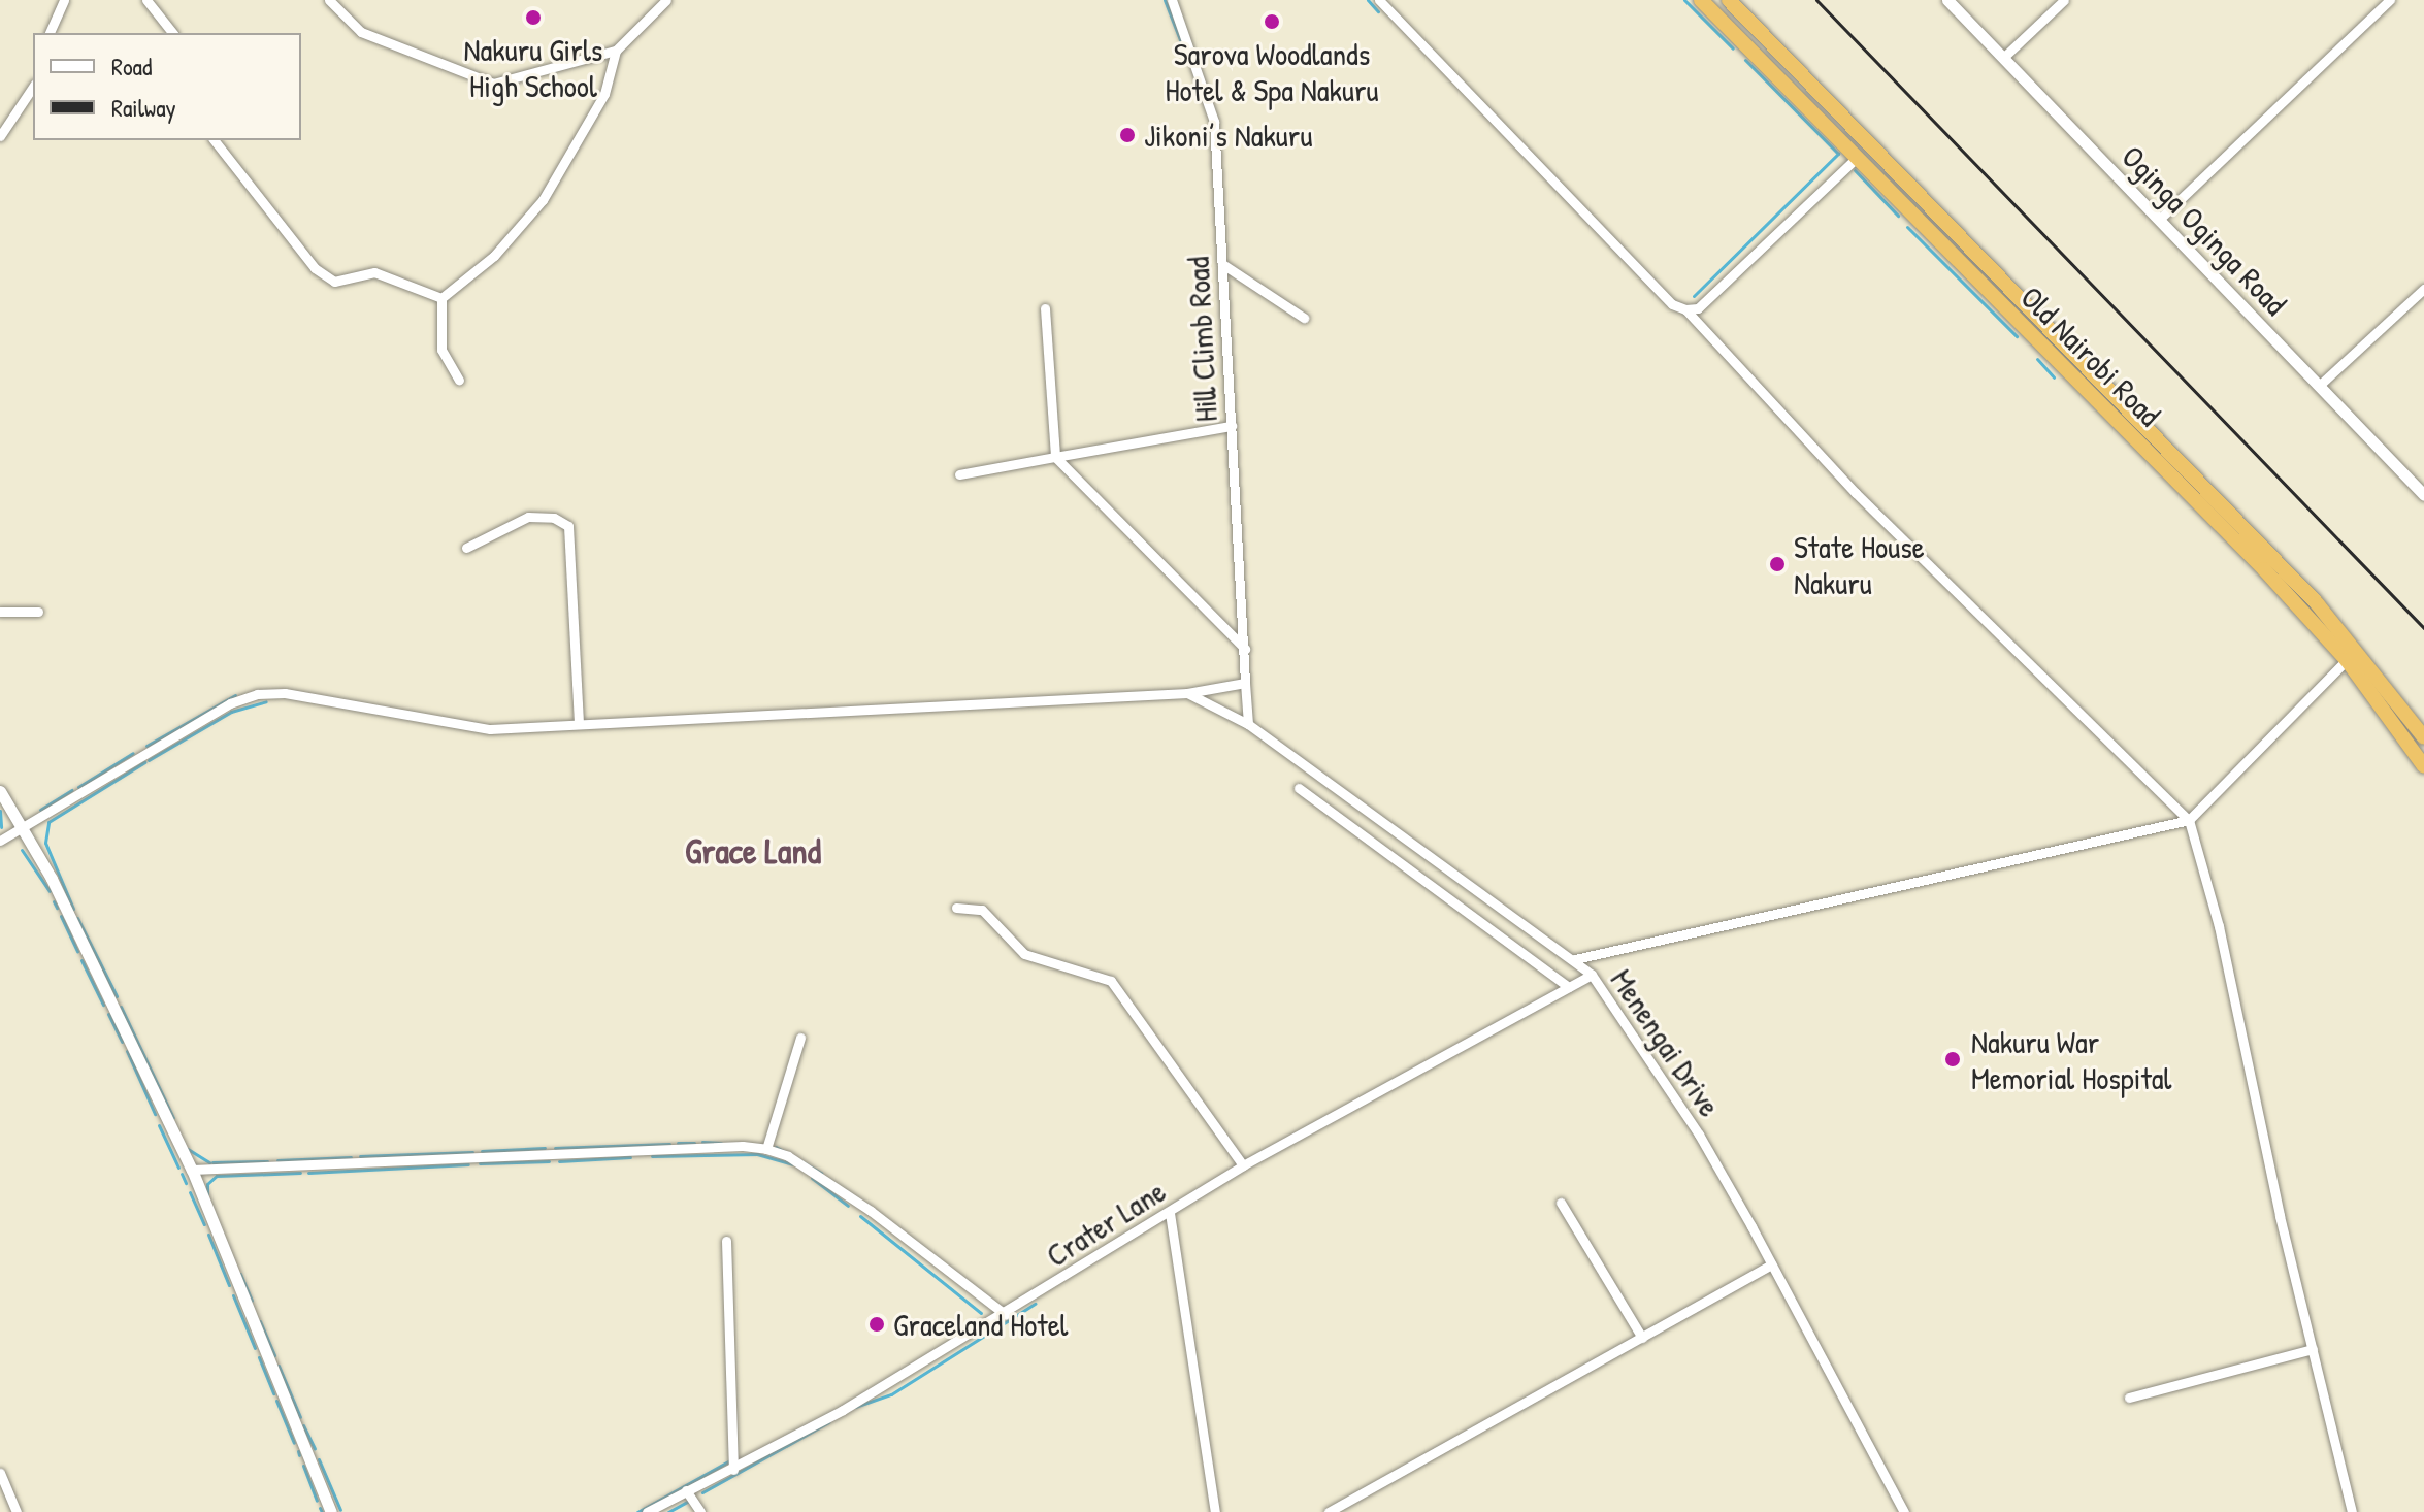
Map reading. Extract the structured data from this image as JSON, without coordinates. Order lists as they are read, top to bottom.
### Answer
{
  "streets": {
    "highway": ["Old Nairobi Road"],
    "street": [
      "Oginga Oginga Road",
      "Hill Climb Road",
      "Menengai Drive",
      "Crater Lane"
    ]
  },
  "crossings": [
    ["Hill Climb Road", "Menengai Drive"],
    ["Menengai Drive", "Crater Lane"]
  ],
  "districts": ["Grace Land"],
  "places": [
    "Nakuru Girls High School",
    "Sarova Woodlands Hotel & Spa Nakuru",
    "Jikoni’s Nakuru",
    "State House Nakuru",
    "Nakuru War Memorial Hospital",
    "Graceland Hotel"
  ],
  "legend": ["Road", "Railway"]
}
